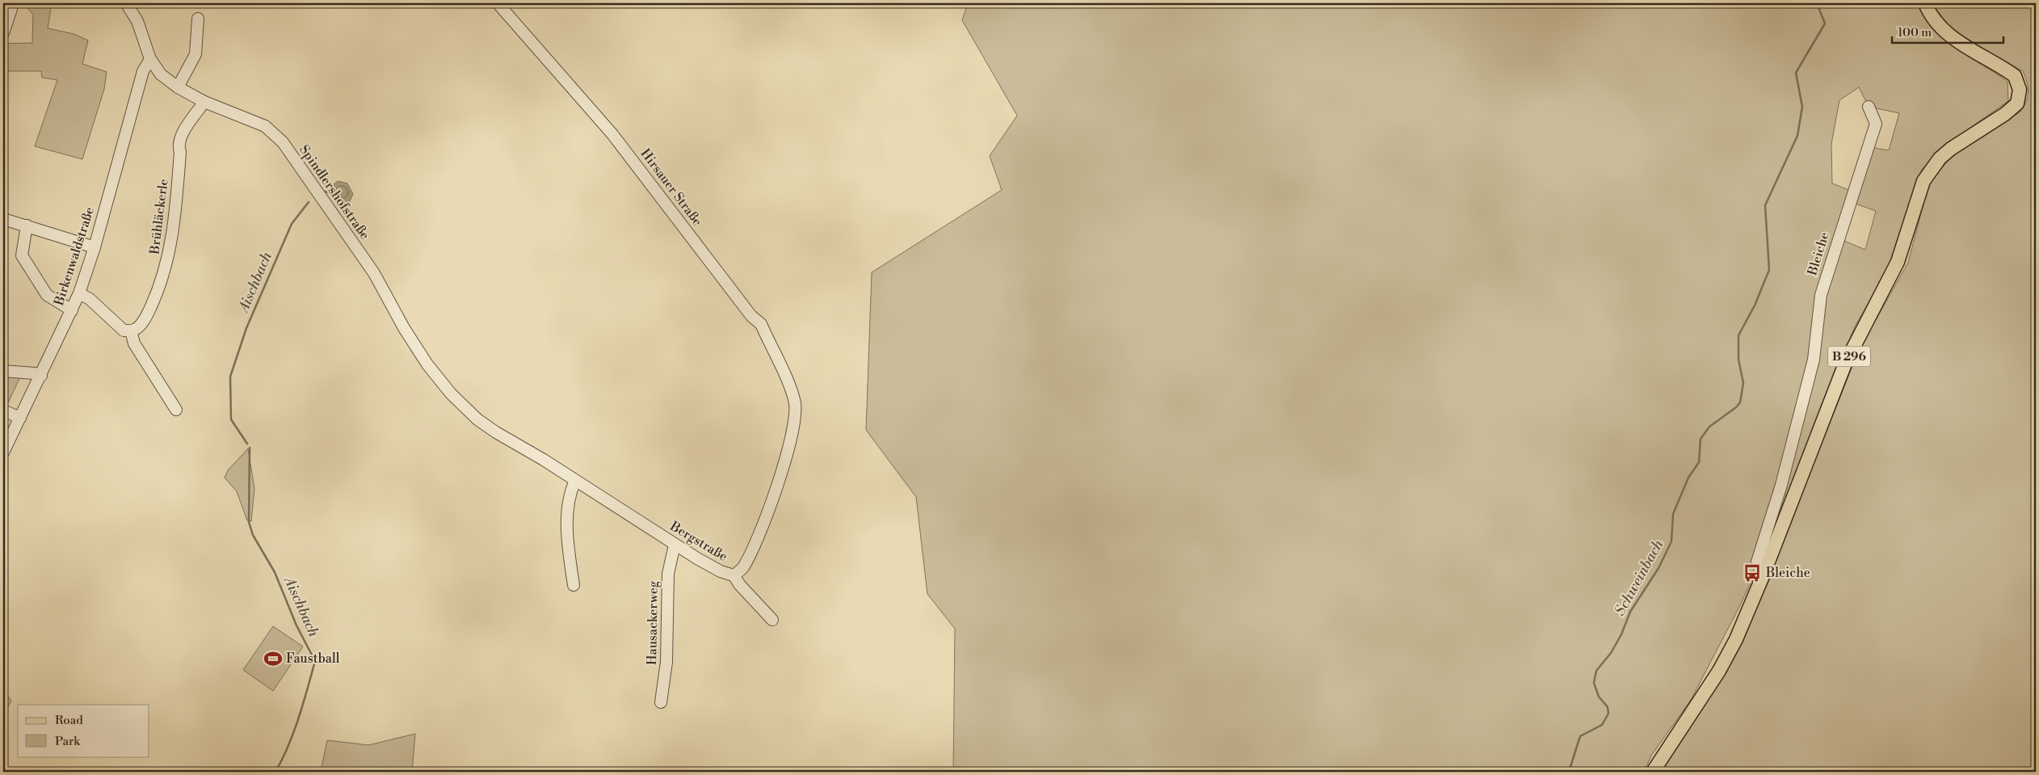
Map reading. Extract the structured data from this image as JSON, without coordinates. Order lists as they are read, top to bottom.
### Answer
{
  "streets": {
    "main road": ["B 296"],
    "street": [
      "Hirsauer Straße",
      "Spindlershofstraße",
      "Brühläckerle",
      "Bleiche",
      "Birkenwaldstraße",
      "Bergstraße",
      "Hausackerweg"
    ]
  },
  "crossings": [
    ["Hirsauer Straße", "Bergstraße"],
    ["Spindlershofstraße", "Brühläckerle"],
    ["Spindlershofstraße", "Birkenwaldstraße"],
    ["Spindlershofstraße", "Bergstraße"],
    ["Bleiche", "B 296"],
    ["Bergstraße", "Hausackerweg"]
  ],
  "water": ["Aischbach", "Schweinbach"],
  "places": {
    "bus stop": ["Bleiche"],
    "sports": ["Faustball"]
  },
  "legend": ["Road", "Park"],
  "scale_bar": "100 m"
}
